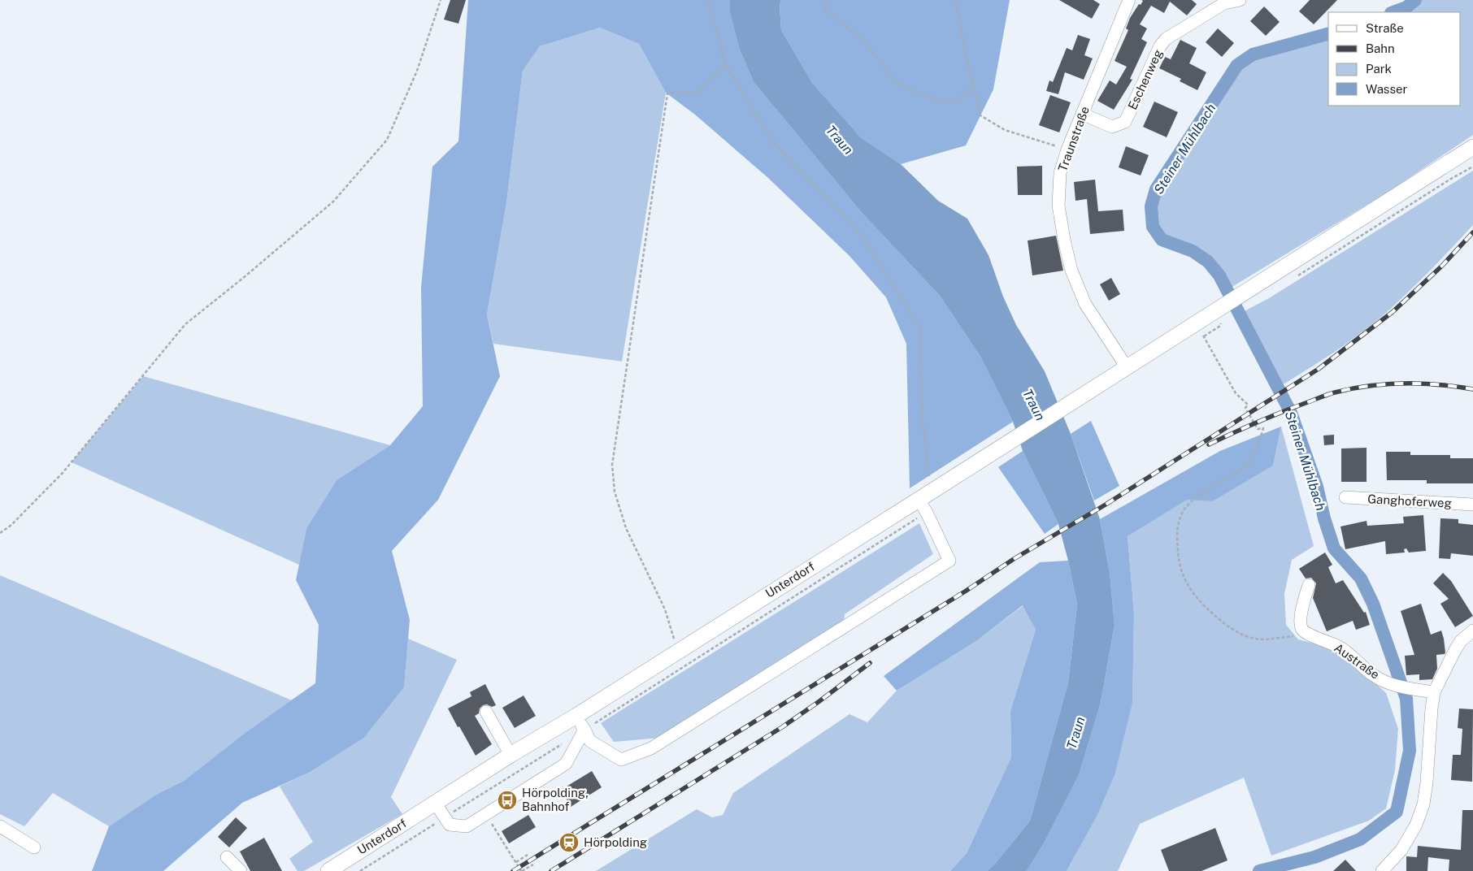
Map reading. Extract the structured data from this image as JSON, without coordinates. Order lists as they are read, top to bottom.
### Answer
{
  "streets": {
    "main road": ["Unterdorf"],
    "street": [
      "Eschenweg",
      "Traunstraße",
      "Ganghoferweg",
      "Austraße"
    ]
  },
  "crossings": [
    ["Eschenweg", "Traunstraße"],
    ["Traunstraße", "Unterdorf"]
  ],
  "water": ["Traun", "Steiner Mühlbach"],
  "places": {
    "bus stop": ["Hörpolding, Bahnhof"],
    "station": ["Hörpolding"]
  },
  "legend": [
    "Straße",
    "Bahn",
    "Park",
    "Wasser"
  ]
}
